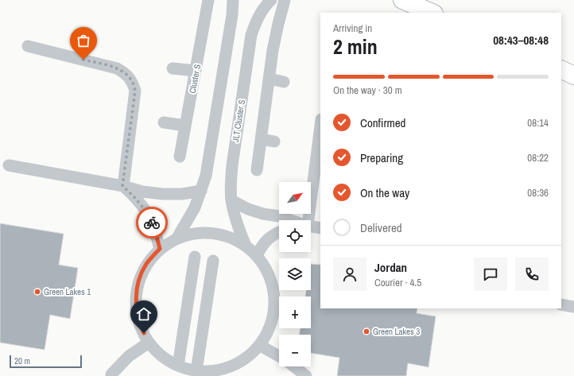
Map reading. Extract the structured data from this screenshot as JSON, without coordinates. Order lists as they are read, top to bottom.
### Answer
{
  "streets": {
    "lane": ["Cluster S", "JLT Cluster S"]
  },
  "places": ["Green Lakes 1", "Green Lakes 3"],
  "scale_bar": "20 m",
  "north": "top right",
  "page": {
    "heading": ["2 min", "Arriving in", "08:43–08:48"],
    "panel": ["Jordan", "Courier · 4.5"],
    "bar": "On the way · 30 m",
    "list": [
      ["Confirmed", "08:14"],
      ["Preparing", "08:22"],
      ["On the way", "08:36"],
      "Delivered"
    ],
    "map_buttons": ["+", "−"],
    "scale": "20 m"
  }
}
